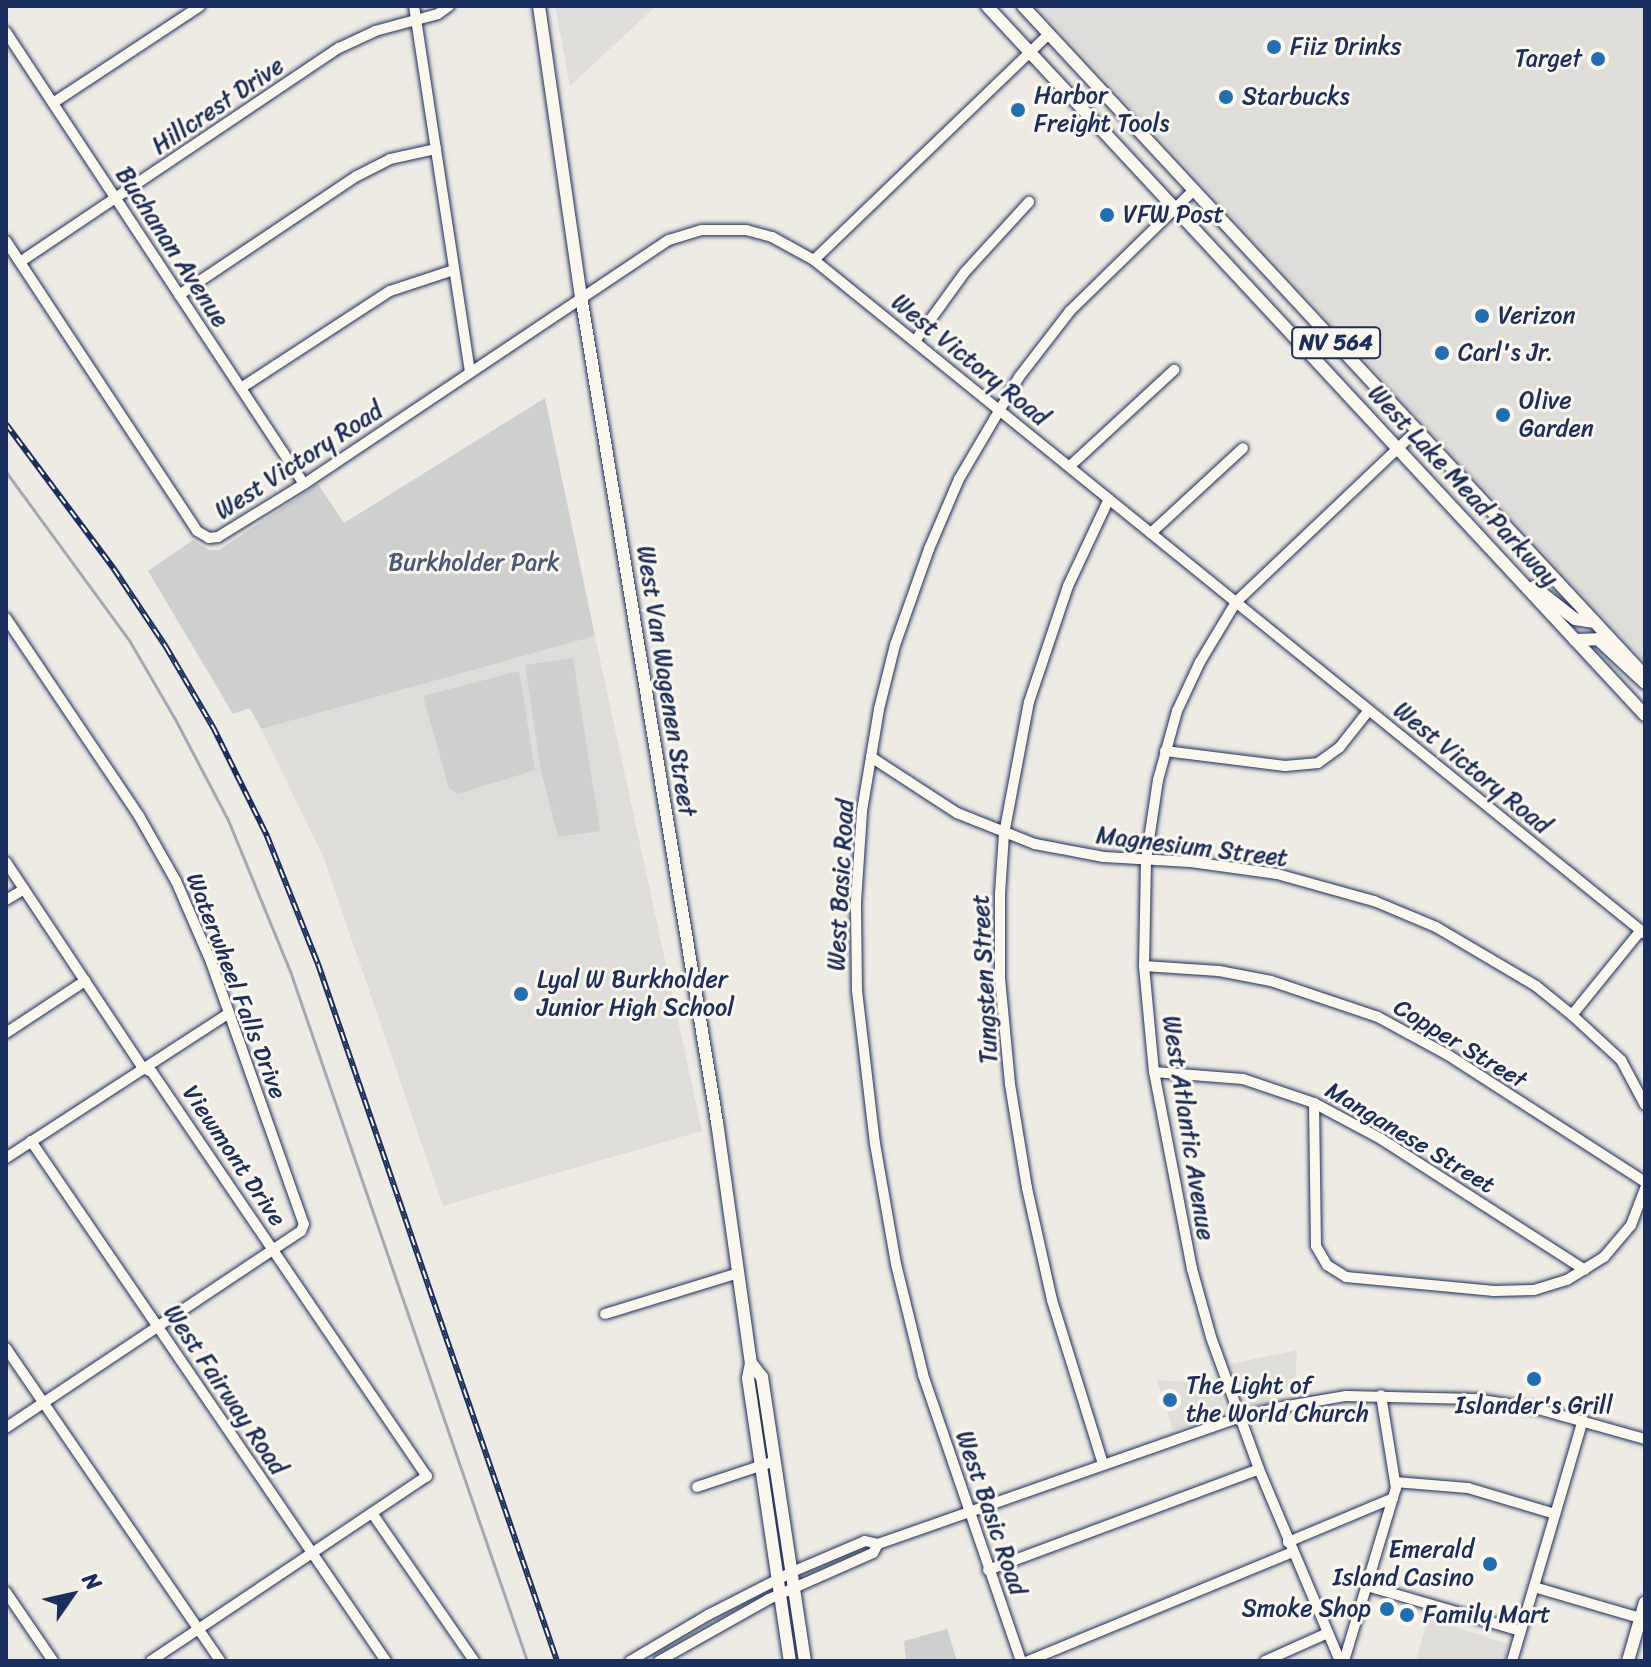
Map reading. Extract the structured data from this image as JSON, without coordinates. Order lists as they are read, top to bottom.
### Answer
{
  "streets": {
    "main road": ["NV 564", "West Lake Mead Parkway", "West Van Wagenen Street"],
    "street": [
      "Hillcrest Drive",
      "Buchanan Avenue",
      "West Victory Road",
      "Magnesium Street",
      "West Basic Road",
      "Tungsten Street",
      "Waterwheel Falls Drive",
      "Copper Street",
      "West Atlantic Avenue",
      "Manganese Street",
      "Viewmont Drive",
      "West Fairway Road"
    ]
  },
  "crossings": [
    ["Hillcrest Drive", "Buchanan Avenue"],
    ["Hillcrest Drive", "West Victory Road"],
    ["Buchanan Avenue", "West Victory Road"],
    ["West Victory Road", "West Van Wagenen Street"],
    ["West Victory Road", "West Basic Road"],
    ["West Victory Road", "Tungsten Street"],
    ["West Victory Road", "West Atlantic Avenue"],
    ["West Lake Mead Parkway", "West Basic Road"],
    ["West Lake Mead Parkway", "West Atlantic Avenue"],
    ["Magnesium Street", "West Basic Road"],
    ["Magnesium Street", "Tungsten Street"],
    ["Magnesium Street", "West Atlantic Avenue"],
    ["Waterwheel Falls Drive", "Viewmont Drive"],
    ["Copper Street", "West Atlantic Avenue"],
    ["West Atlantic Avenue", "Manganese Street"]
  ],
  "parks": ["Burkholder Park"],
  "places": [
    "Fiiz Drinks",
    "Target",
    "Starbucks",
    "Harbor Freight Tools",
    "VFW Post",
    "Verizon",
    "Carl's Jr.",
    "Olive Garden",
    "Lyal W Burkholder Junior High School",
    "Islander's Grill",
    "The Light of the World Church",
    "Emerald Island Casino",
    "Smoke Shop",
    "Family Mart"
  ],
  "north": "top right"
}
